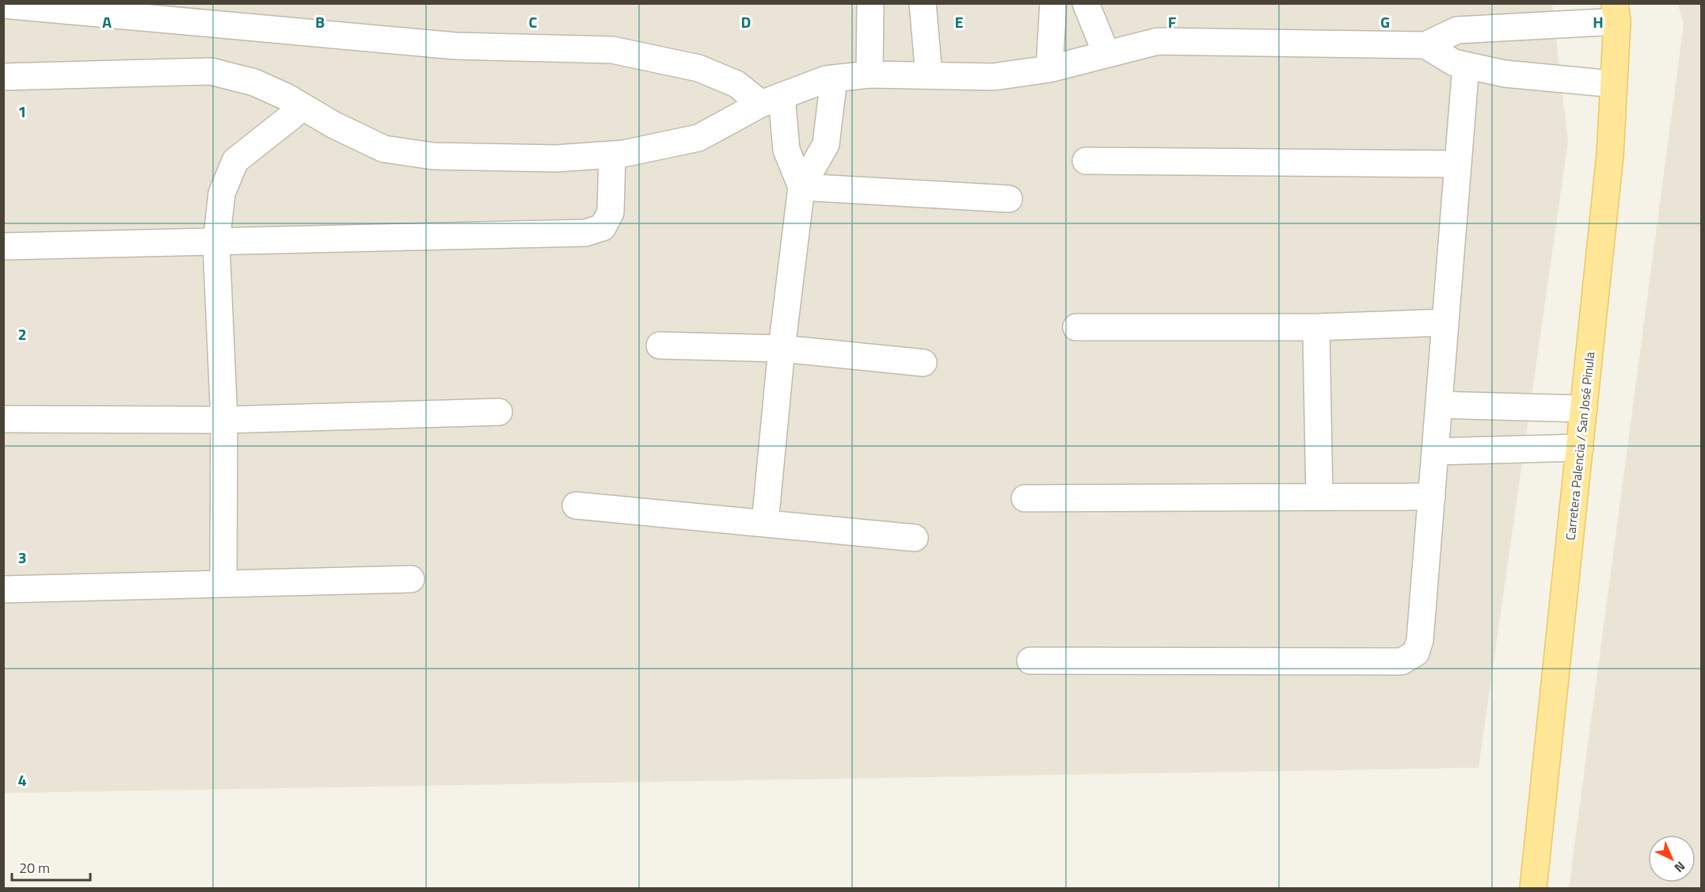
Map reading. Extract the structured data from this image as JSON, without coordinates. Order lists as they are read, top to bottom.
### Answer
{
  "streets": {
    "main road": ["Carretera Palencia / San José Pinula"]
  },
  "scale_bar": "20 m",
  "north": "bottom right",
  "grid": {
    "columns": [
      "A",
      "B",
      "C",
      "D",
      "E",
      "F",
      "G",
      "H"
    ],
    "rows": [
      "1",
      "2",
      "3",
      "4"
    ]
  }
}
